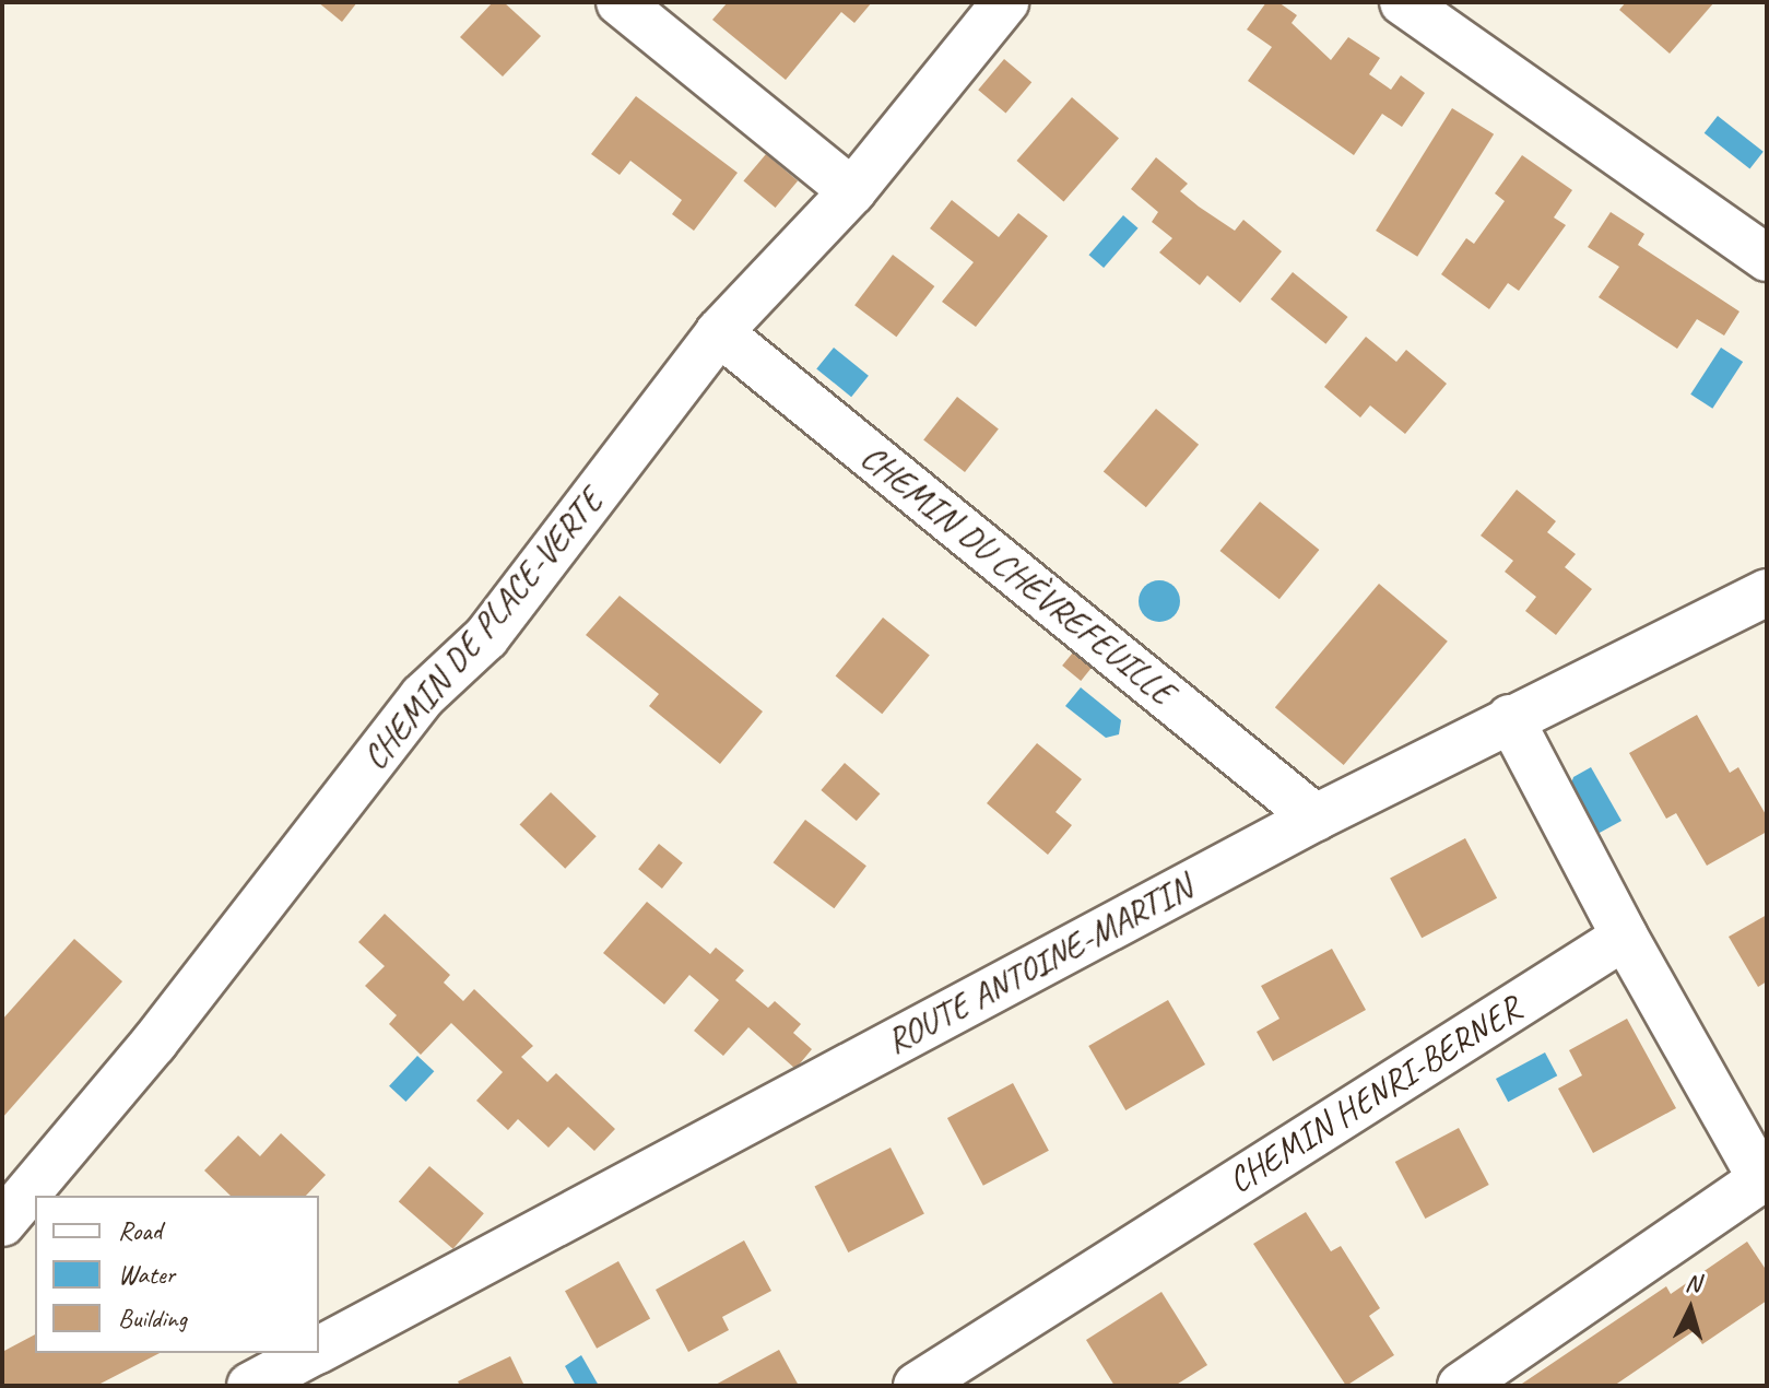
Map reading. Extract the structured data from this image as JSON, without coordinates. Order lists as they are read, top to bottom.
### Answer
{
  "streets": {
    "street": [
      "CHEMIN DU CHÈVREFEUILLE",
      "CHEMIN DE PLACE-VERTE",
      "ROUTE ANTOINE-MARTIN",
      "CHEMIN HENRI-BERNER"
    ]
  },
  "crossings": [
    ["CHEMIN DU CHÈVREFEUILLE", "CHEMIN DE PLACE-VERTE"],
    ["CHEMIN DU CHÈVREFEUILLE", "ROUTE ANTOINE-MARTIN"]
  ],
  "legend": ["Road", "Water", "Building"],
  "north": "top"
}
